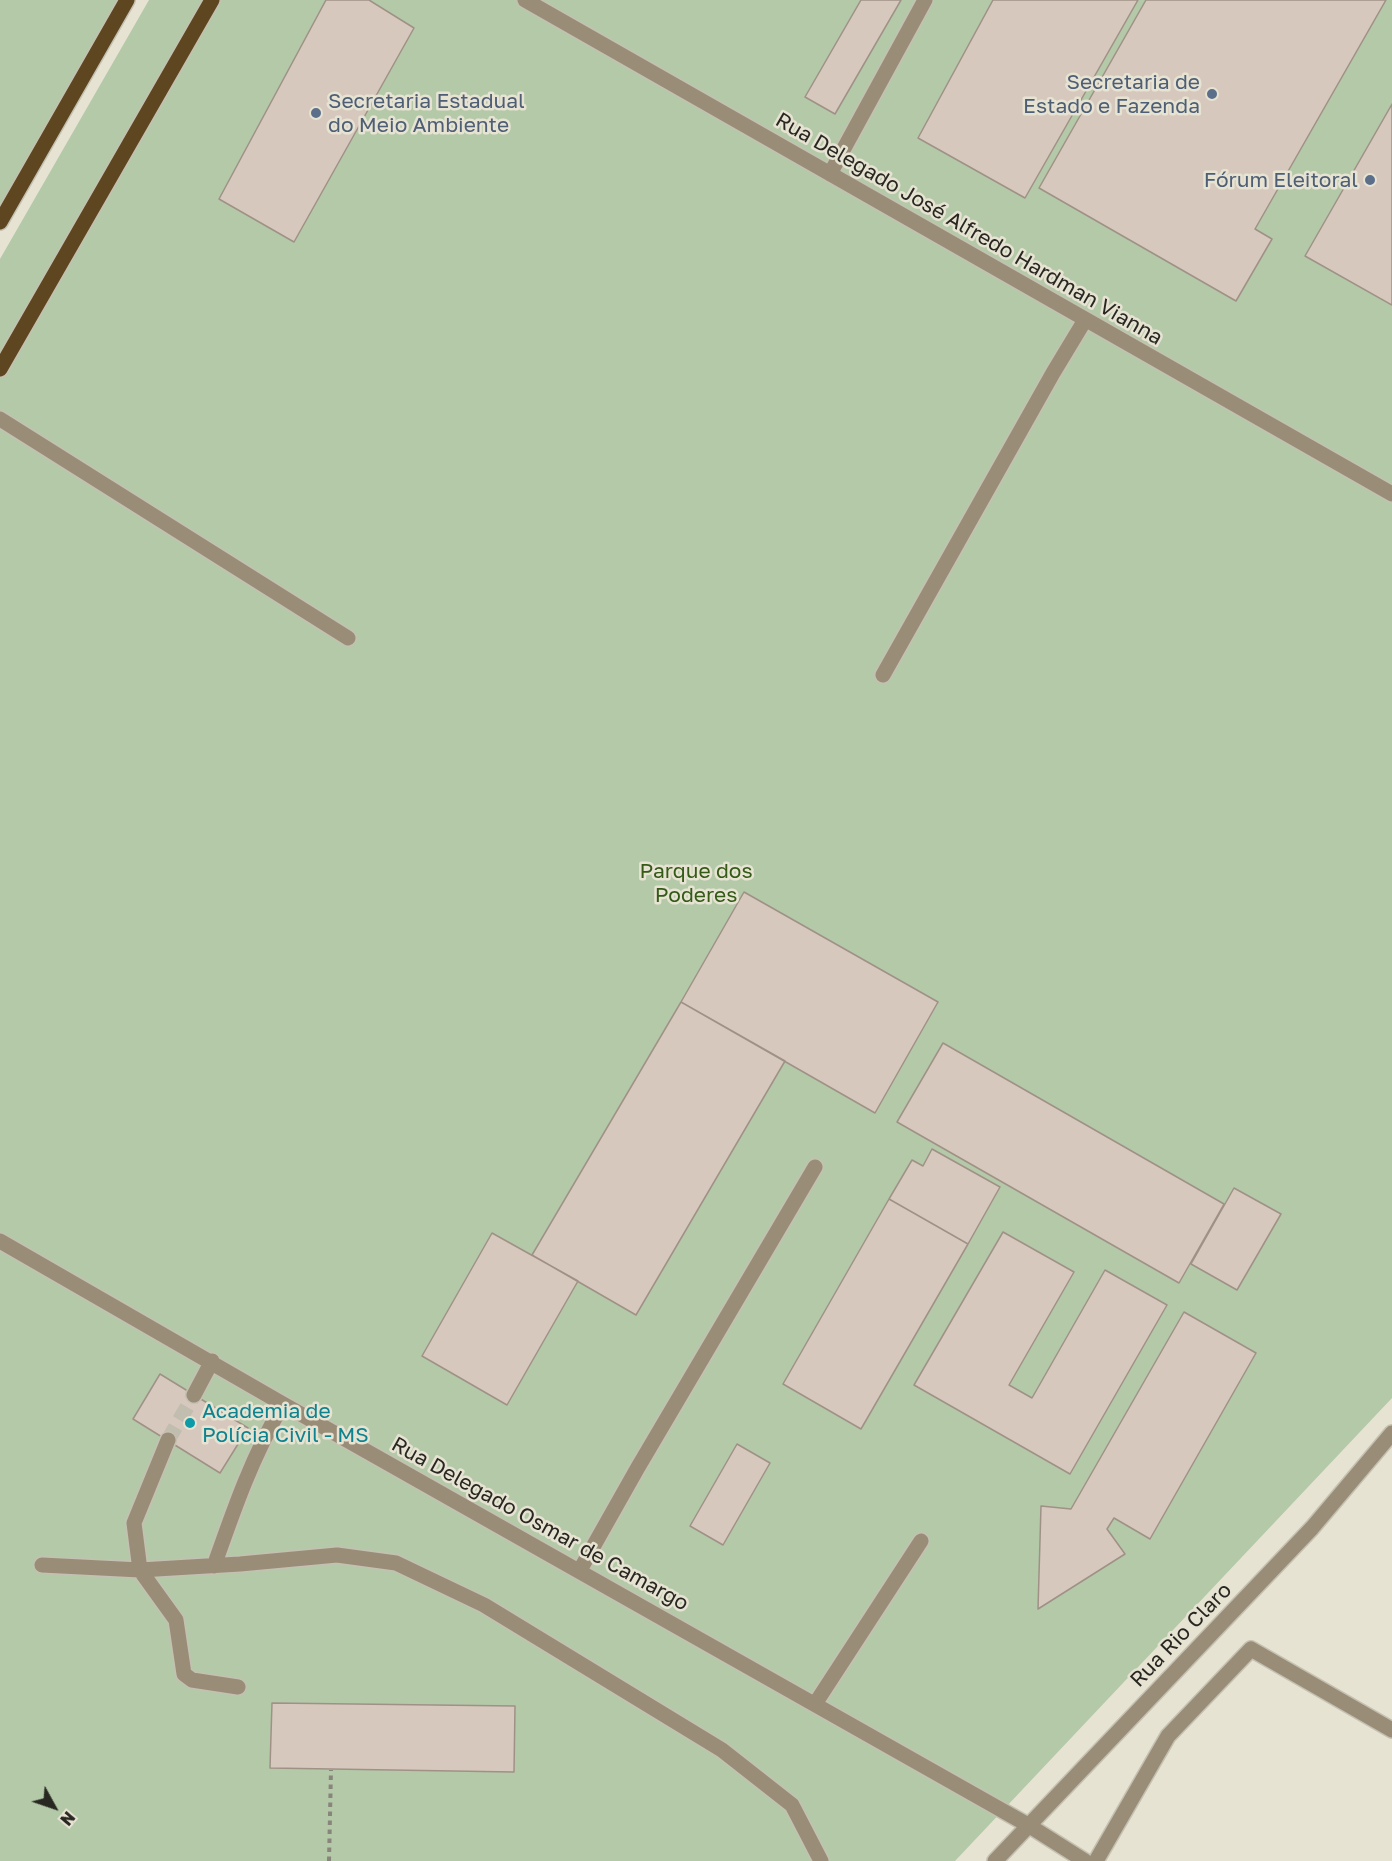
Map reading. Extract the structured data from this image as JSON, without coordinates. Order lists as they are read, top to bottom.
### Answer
{
  "streets": {
    "street": ["Rua Delegado José Alfredo Hardman Vianna", "Rua Delegado Osmar de Camargo", "Rua Rio Claro"]
  },
  "crossings": [
    ["Rua Delegado Osmar de Camargo", "Rua Rio Claro"]
  ],
  "parks": ["Parque dos Poderes"],
  "places": [
    "Secretaria de Estado e Fazenda",
    "Secretaria Estadual do Meio Ambiente",
    "Fórum Eleitoral",
    "Academia de Polícia Civil - MS"
  ],
  "north": "bottom right"
}
